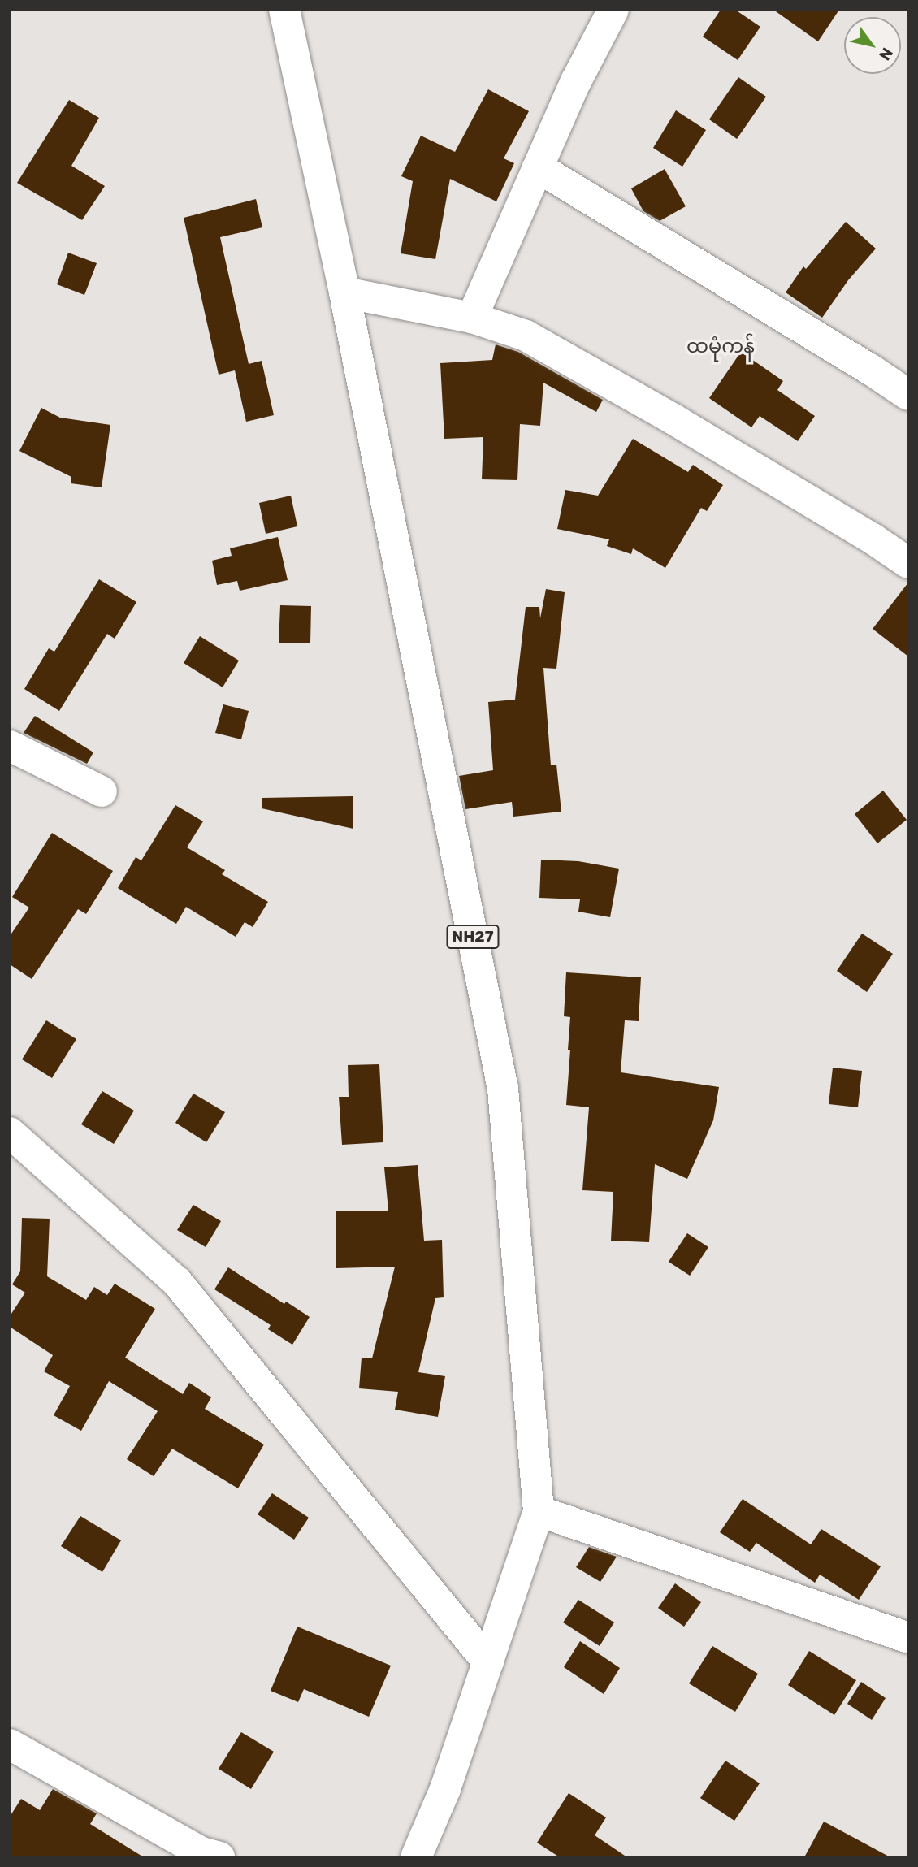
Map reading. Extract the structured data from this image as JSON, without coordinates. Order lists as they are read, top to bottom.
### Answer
{
  "streets": {
    "main road": ["NH27"]
  },
  "districts": ["ထမုံကန်"],
  "north": "bottom right"
}
